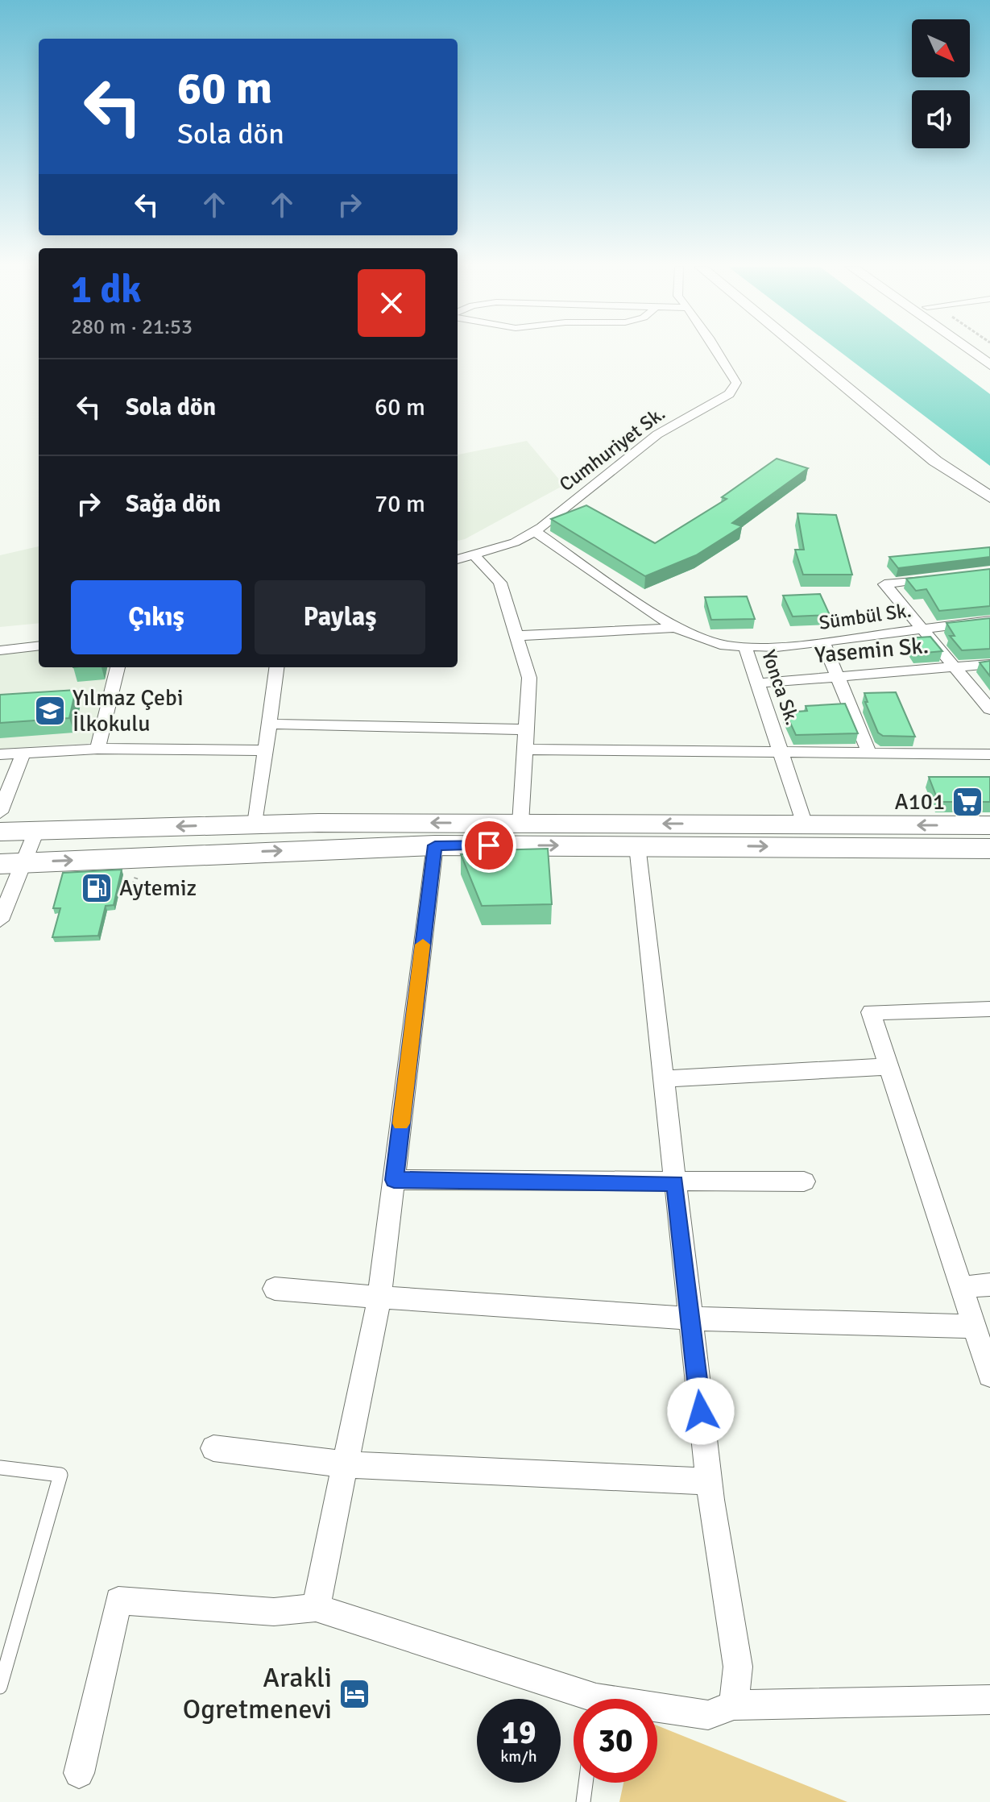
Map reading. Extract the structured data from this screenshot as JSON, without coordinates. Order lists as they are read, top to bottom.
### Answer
{
  "streets": {
    "street": [
      "Cumhuriyet Sk.",
      "Sümbül Sk.",
      "Yasemin Sk.",
      "Yonca Sk."
    ]
  },
  "crossings": [
    ["Cumhuriyet Sk.", "Yonca Sk."],
    ["Sümbül Sk.", "Yonca Sk."],
    ["Yasemin Sk.", "Yonca Sk."]
  ],
  "places": {
    "school or university": ["Yılmaz Çebi İlkokulu"],
    "supermarket": ["A101"],
    "fuel station": ["Aytemiz"],
    "hotel": ["Arakli Ogretmenevi"]
  },
  "north": "bottom right",
  "page": {
    "turn": ["60 m", "Sola dön"],
    "heading": ["1 dk", "280 m · 21:53"],
    "list": [
      {
        "name": "Sola dön",
        "value": "60 m"
      },
      {
        "name": "Sağa dön",
        "value": "70 m"
      }
    ],
    "buttons": ["Çıkış", "Paylaş"],
    "speed": "19 km/h",
    "limit": "30"
  }
}
